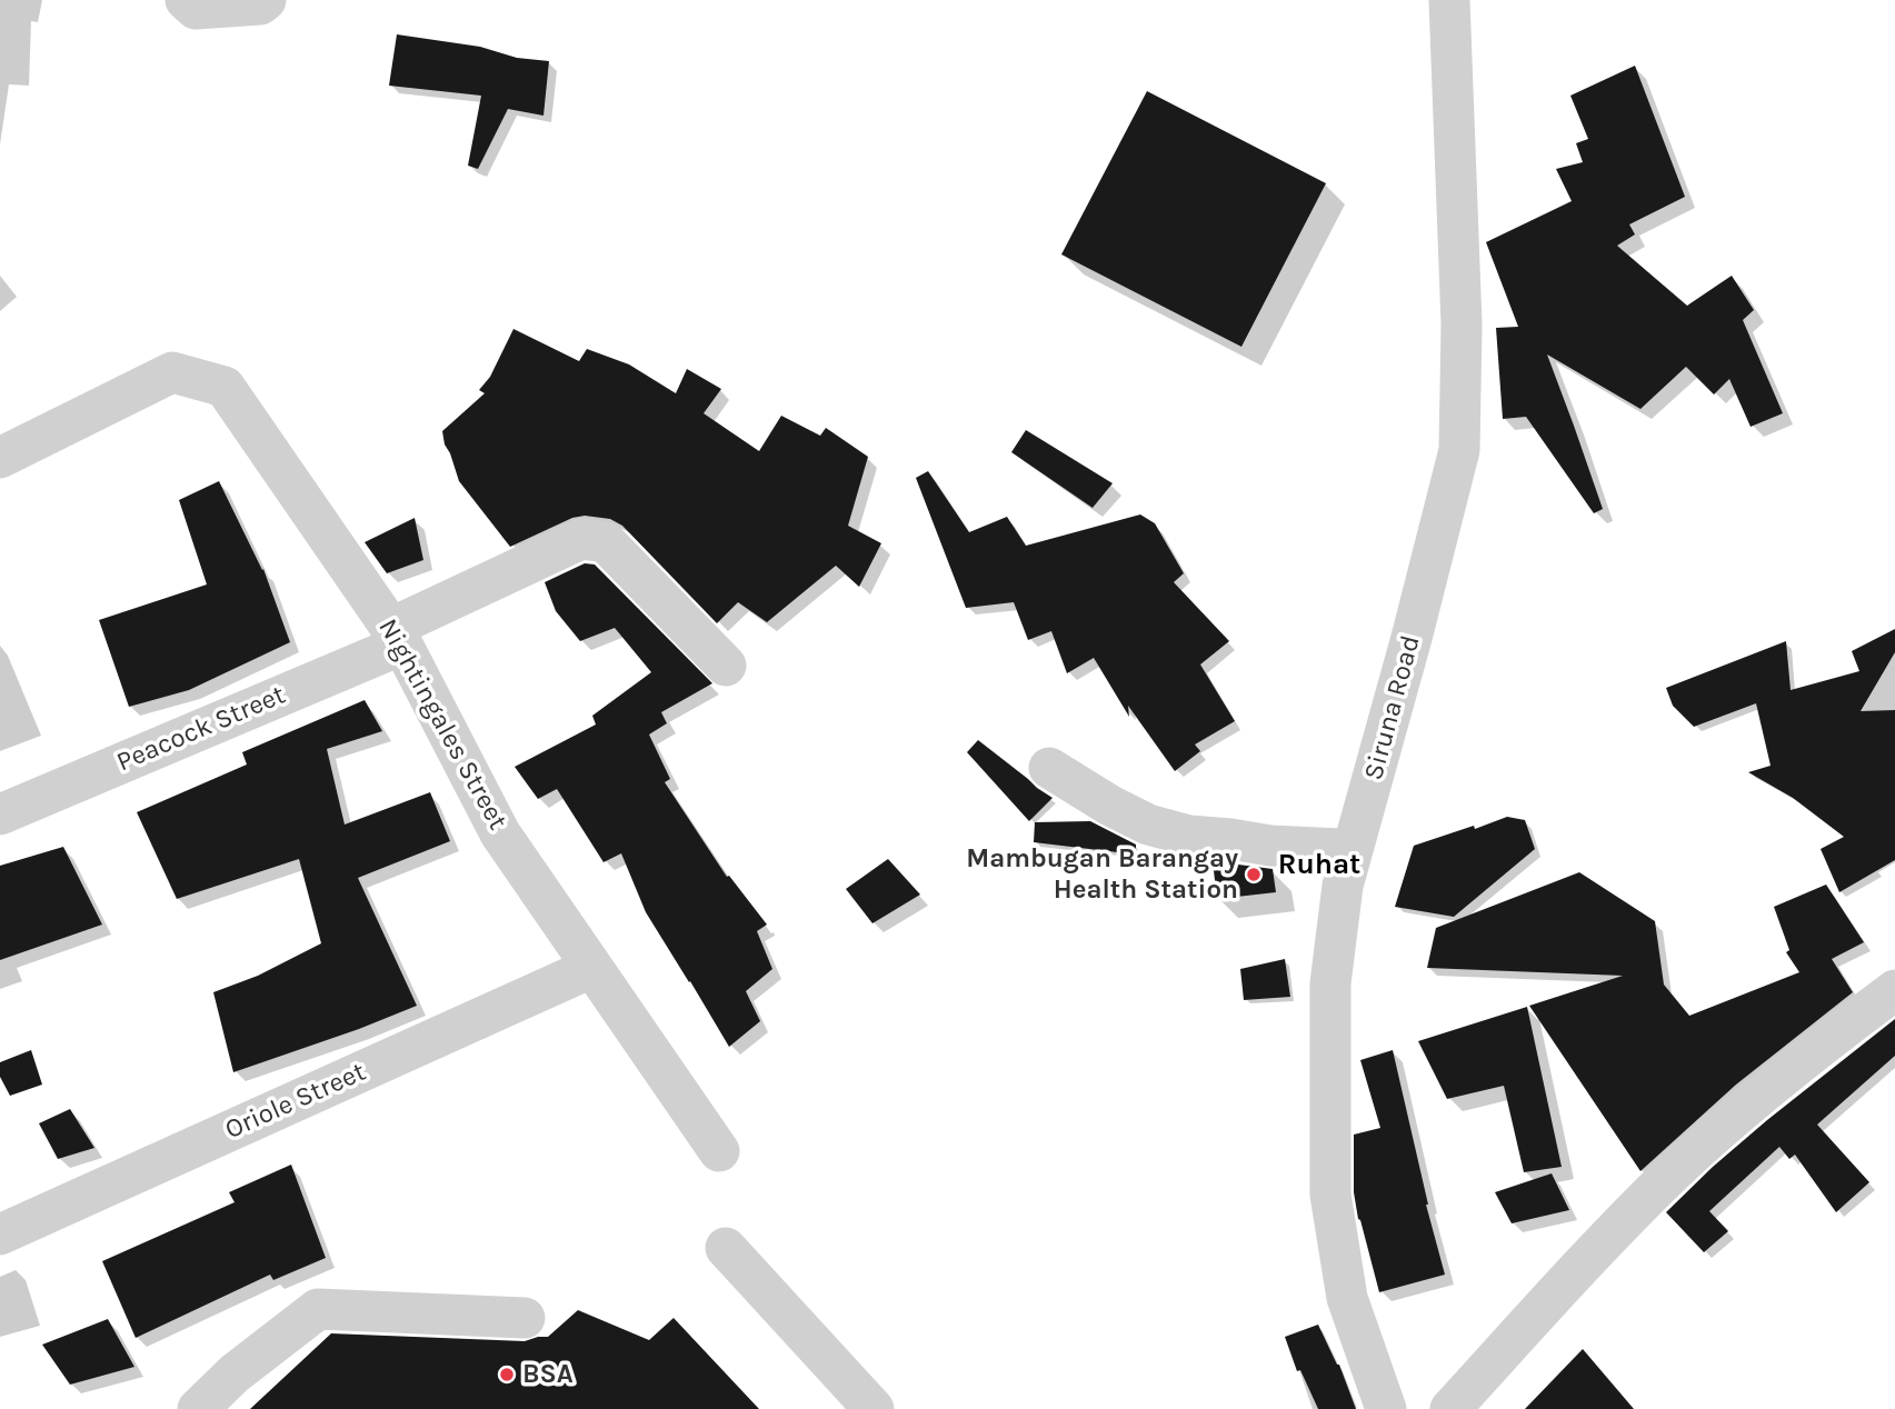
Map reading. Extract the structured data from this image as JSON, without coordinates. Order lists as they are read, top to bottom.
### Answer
{
  "streets": {
    "street": [
      "Siruna Road",
      "Nightingales Street",
      "Peacock Street",
      "Oriole Street"
    ]
  },
  "crossings": [
    ["Nightingales Street", "Peacock Street"],
    ["Nightingales Street", "Oriole Street"]
  ],
  "districts": ["Ruhat"],
  "places": ["Mambugan Barangay Health Station", "BSA"]
}
